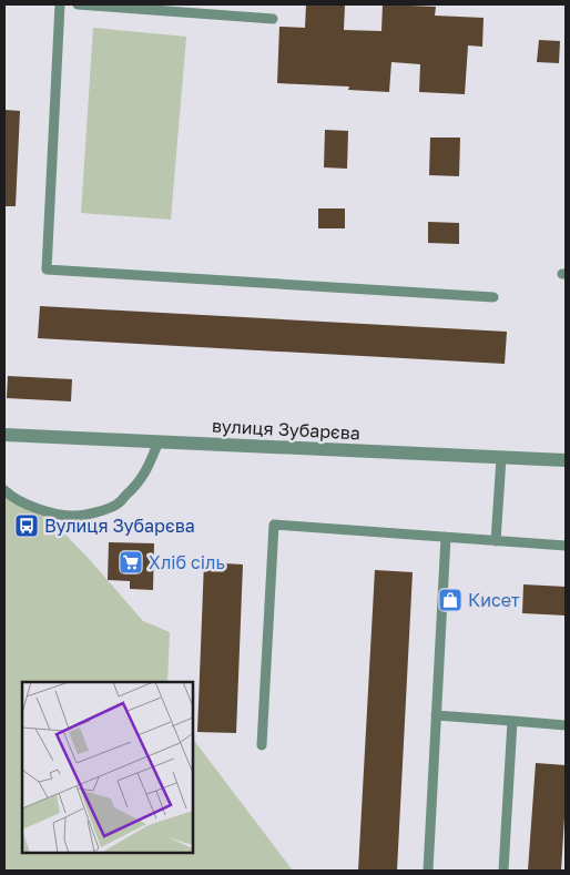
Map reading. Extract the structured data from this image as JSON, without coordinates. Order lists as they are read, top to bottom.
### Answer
{
  "streets": {
    "street": ["вулиця Зубарєва"]
  },
  "places": {
    "bus stop": ["Вулиця Зубарєва"],
    "supermarket": ["Хліб сіль"],
    "shop": ["Кисет"]
  }
}
